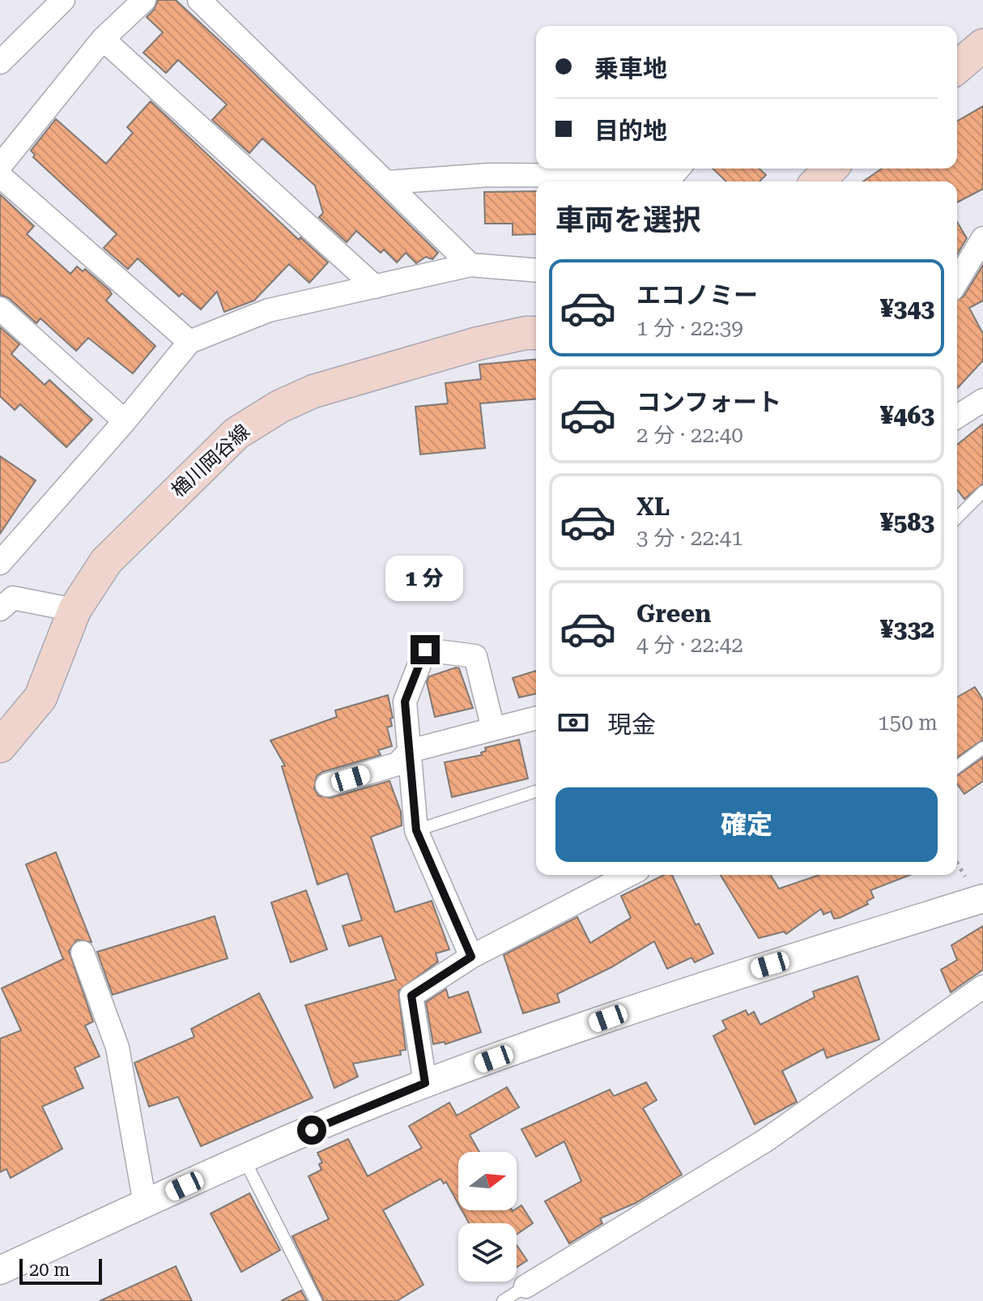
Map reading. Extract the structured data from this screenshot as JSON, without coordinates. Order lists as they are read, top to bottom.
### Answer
{
  "streets": {
    "main road": ["楢川岡谷線"]
  },
  "scale_bar": "20 m",
  "north": "right",
  "page": {
    "banner": ["乗車地", "目的地"],
    "heading": "車両を選択",
    "list": [
      {
        "name": "エコノミー",
        "note": "1 分 · 22:39",
        "value": "¥343"
      },
      {
        "name": "コンフォート",
        "note": "2 分 · 22:40",
        "value": "¥463"
      },
      {
        "name": "XL",
        "note": "3 分 · 22:41",
        "value": "¥583"
      },
      {
        "name": "Green",
        "note": "4 分 · 22:42",
        "value": "¥332"
      }
    ],
    "bubble": "1 分",
    "pay": ["現金", "150 m"],
    "buttons": "確定",
    "scale": "20 m"
  }
}
